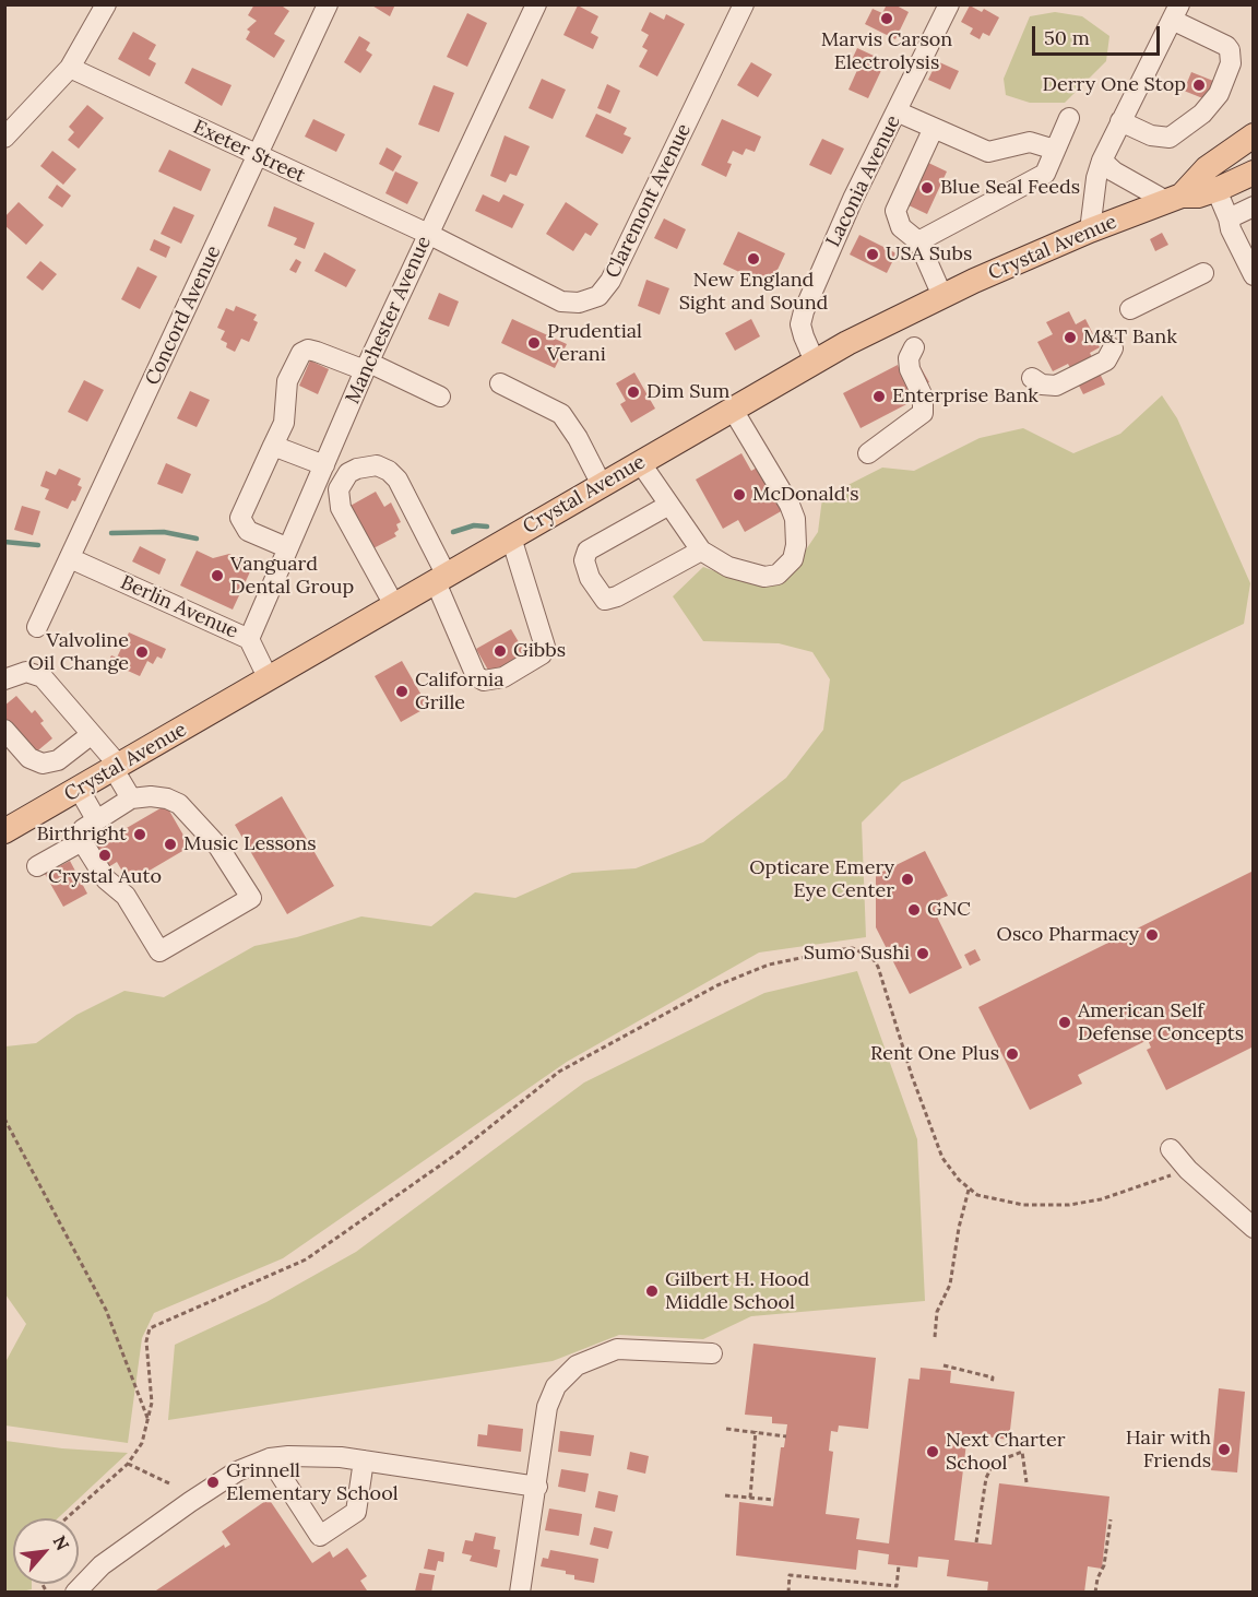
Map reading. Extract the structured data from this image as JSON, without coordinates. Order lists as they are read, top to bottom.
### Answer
{
  "streets": {
    "main road": ["Crystal Avenue"],
    "street": [
      "Exeter Street",
      "Laconia Avenue",
      "Claremont Avenue",
      "Concord Avenue",
      "Manchester Avenue",
      "Berlin Avenue"
    ]
  },
  "crossings": [
    ["Exeter Street", "Claremont Avenue"],
    ["Exeter Street", "Concord Avenue"],
    ["Exeter Street", "Manchester Avenue"],
    ["Laconia Avenue", "Crystal Avenue"],
    ["Claremont Avenue", "Manchester Avenue"],
    ["Crystal Avenue", "Berlin Avenue"],
    ["Concord Avenue", "Berlin Avenue"],
    ["Manchester Avenue", "Berlin Avenue"]
  ],
  "places": [
    "Marvis Carson Electrolysis",
    "Derry One Stop",
    "Blue Seal Feeds",
    "USA Subs",
    "New England Sight and Sound",
    "M&T Bank",
    "Prudential Verani",
    "Dim Sum",
    "Enterprise Bank",
    "McDonald's",
    "Vanguard Dental Group",
    "Gibbs",
    "Valvoline Oil Change",
    "California Grille",
    "Birthright",
    "Music Lessons",
    "Crystal Auto",
    "Opticare Emery Eye Center",
    "GNC",
    "Osco Pharmacy",
    "Sumo Sushi",
    "American Self Defense Concepts",
    "Rent One Plus",
    "Gilbert H. Hood Middle School",
    "Hair with Friends",
    "Next Charter School",
    "Grinnell Elementary School"
  ],
  "scale_bar": "50 m",
  "north": "top right"
}
